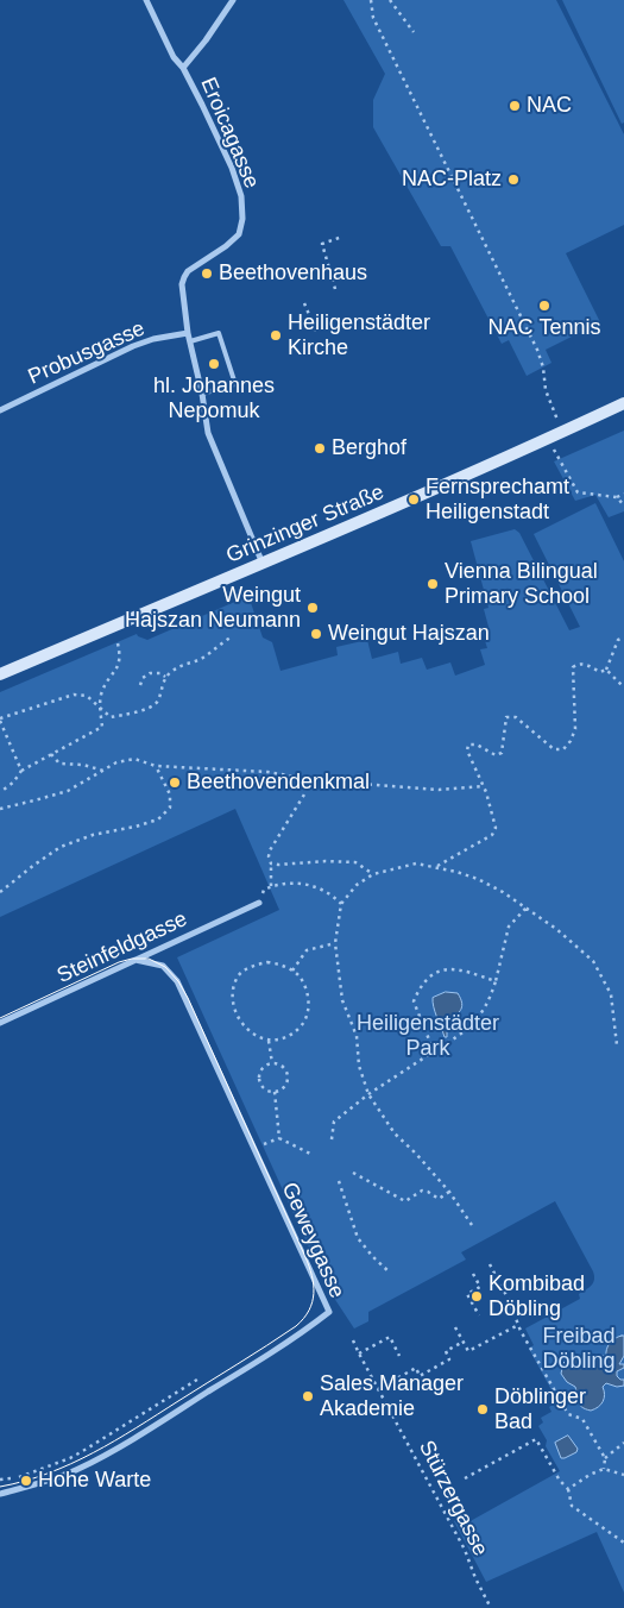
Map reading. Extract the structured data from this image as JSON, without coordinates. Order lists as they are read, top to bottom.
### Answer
{
  "streets": {
    "street": [
      "Eroicagasse",
      "Probusgasse",
      "Grinzinger Straße",
      "Steinfeldgasse",
      "Geweygasse"
    ],
    "path": ["Stürzergasse"]
  },
  "crossings": [
    ["Eroicagasse", "Probusgasse"],
    ["Steinfeldgasse", "Geweygasse"]
  ],
  "parks": ["Heiligenstädter Park", "Freibad Döbling"],
  "places": [
    "NAC",
    "NAC-Platz",
    "Beethovenhaus",
    "NAC Tennis",
    "Heiligenstädter Kirche",
    "hl. Johannes Nepomuk",
    "Berghof",
    "Fernsprechamt Heiligenstadt",
    "Vienna Bilingual Primary School",
    "Weingut Hajszan Neumann",
    "Weingut Hajszan",
    "Beethovendenkmal",
    "Kombibad Döbling",
    "Sales Manager Akademie",
    "Döblinger Bad",
    "Hohe Warte"
  ]
}
